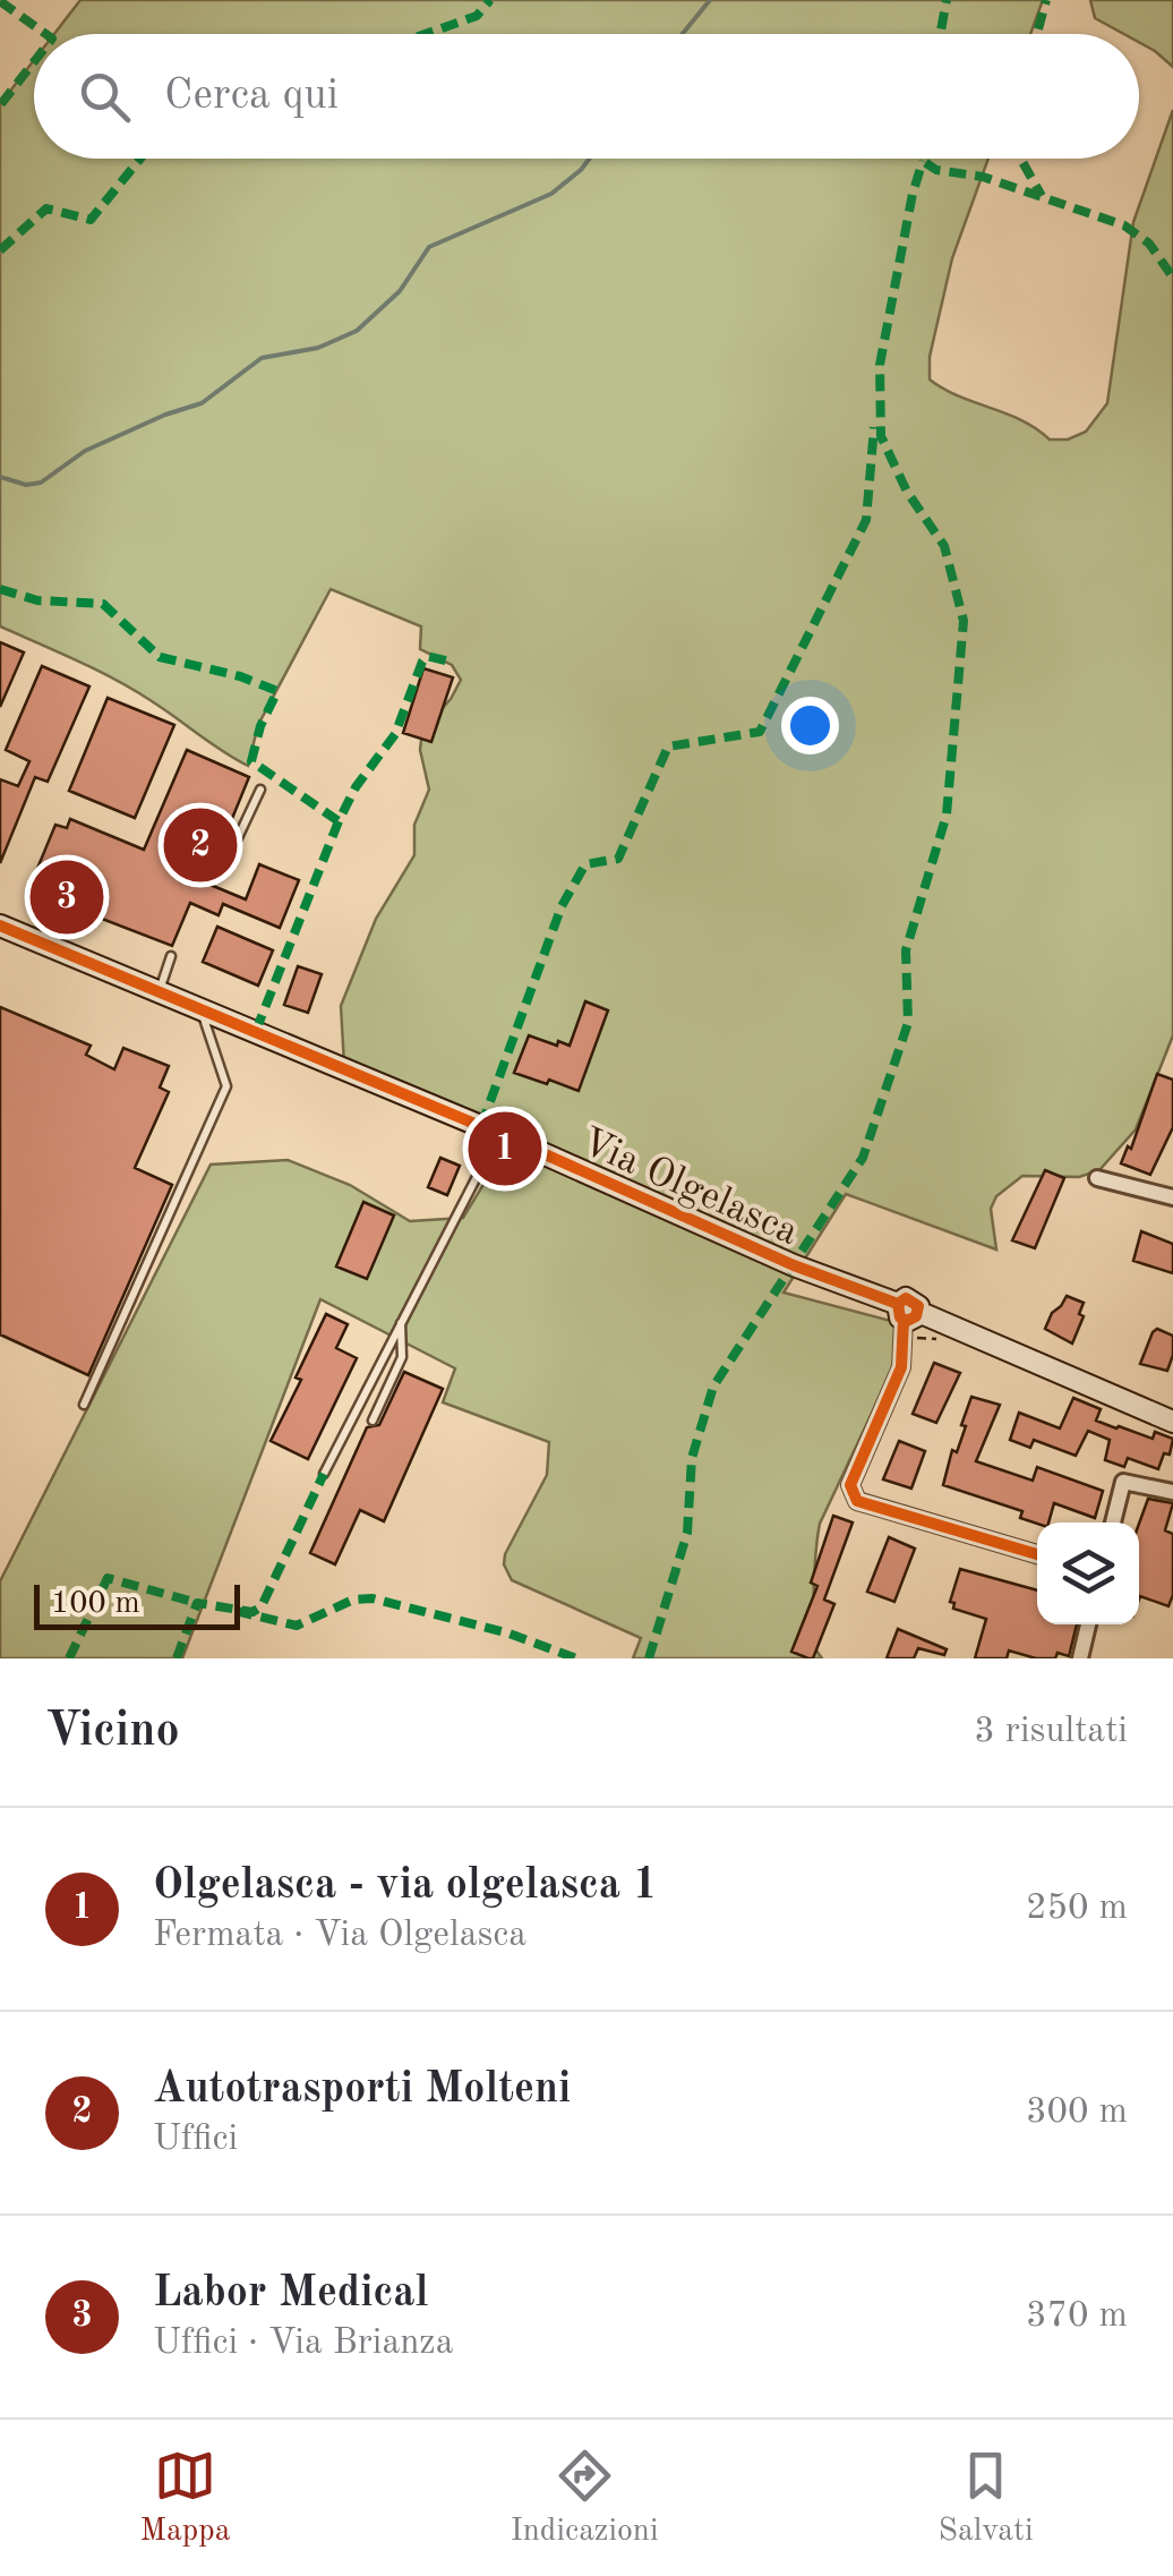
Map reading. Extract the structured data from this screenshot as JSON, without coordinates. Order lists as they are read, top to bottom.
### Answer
{
  "streets": {
    "street": ["Via Olgelasca"]
  },
  "scale_bar": "100 m",
  "page": {
    "search": "Cerca qui",
    "pins": ["2", "3", "1"],
    "scale": "100 m",
    "heading": ["Vicino", "3 risultati"],
    "list": [
      {
        "mark": "1",
        "name": "Olgelasca - via olgelasca 1",
        "note": "Fermata · Via Olgelasca",
        "value": "250 m"
      },
      {
        "mark": "2",
        "name": "Autotrasporti Molteni",
        "note": "Uffici",
        "value": "300 m"
      },
      {
        "mark": "3",
        "name": "Labor Medical",
        "note": "Uffici · Via Brianza",
        "value": "370 m"
      }
    ],
    "nav": ["Mappa", "Indicazioni", "Salvati"]
  }
}
